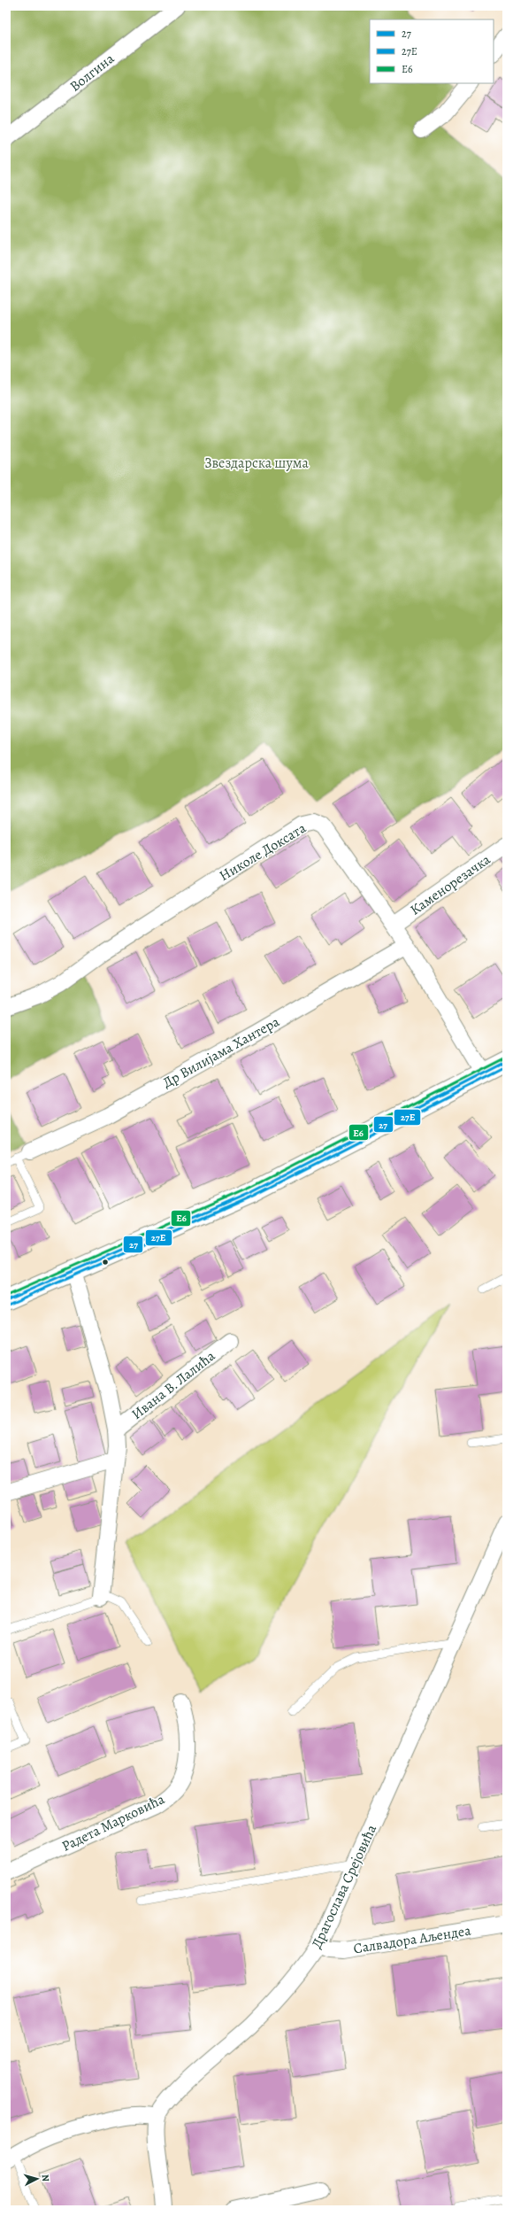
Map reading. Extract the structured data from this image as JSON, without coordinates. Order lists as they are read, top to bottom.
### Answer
{
  "streets": {
    "street": [
      "Волгина",
      "Николе Доксата",
      "Каменорезачка",
      "Др Вилијама Хантера",
      "Ивана В. Лалића",
      "Радета Марковића",
      "Драгослава Срејовића",
      "Салвадора Аљендеа"
    ]
  },
  "crossings": [
    ["Николе Доксата", "Каменорезачка"],
    ["Николе Доксата", "Др Вилијама Хантера"],
    ["Драгослава Срејовића", "Салвадора Аљендеа"]
  ],
  "parks": ["Звездарска шума"],
  "lines": ["transit line E6", "transit line 27", "transit line 27E"],
  "legend": ["27", "27E", "E6"],
  "north": "right"
}
